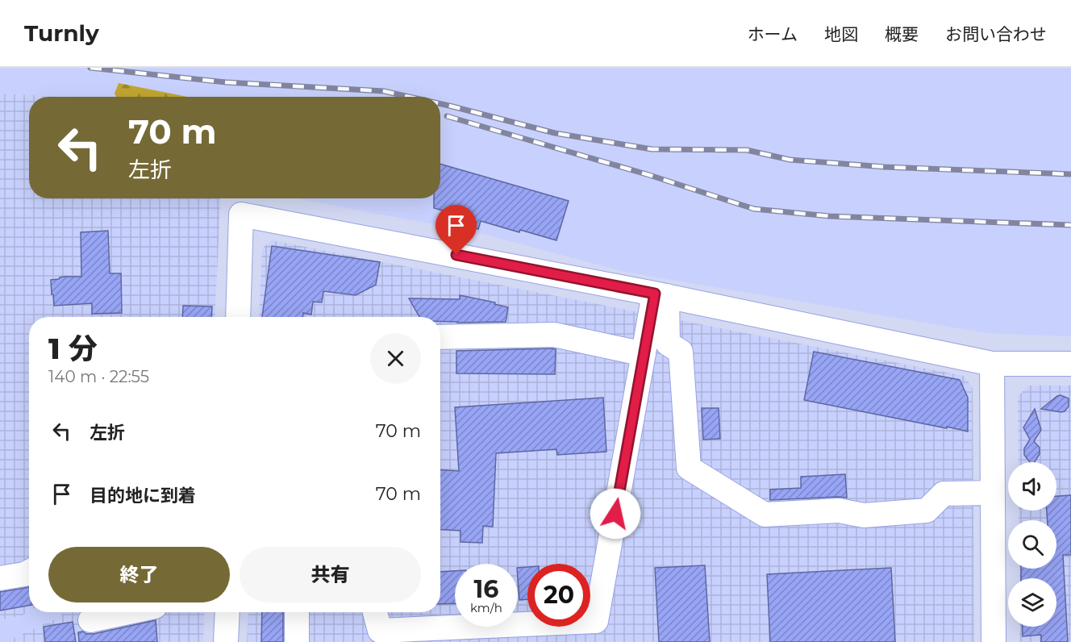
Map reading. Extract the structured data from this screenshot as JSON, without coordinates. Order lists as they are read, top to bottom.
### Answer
{
  "page": {
    "header": "Turnly",
    "nav": [
      "ホーム",
      "地図",
      "概要",
      "お問い合わせ"
    ],
    "turn": ["70 m", "左折"],
    "heading": ["1 分", "140 m · 22:55"],
    "list": [
      {
        "name": "左折",
        "value": "70 m"
      },
      {
        "name": "目的地に到着",
        "value": "70 m"
      }
    ],
    "buttons": ["終了", "共有"],
    "speed": "16 km/h",
    "limit": "20"
  }
}
